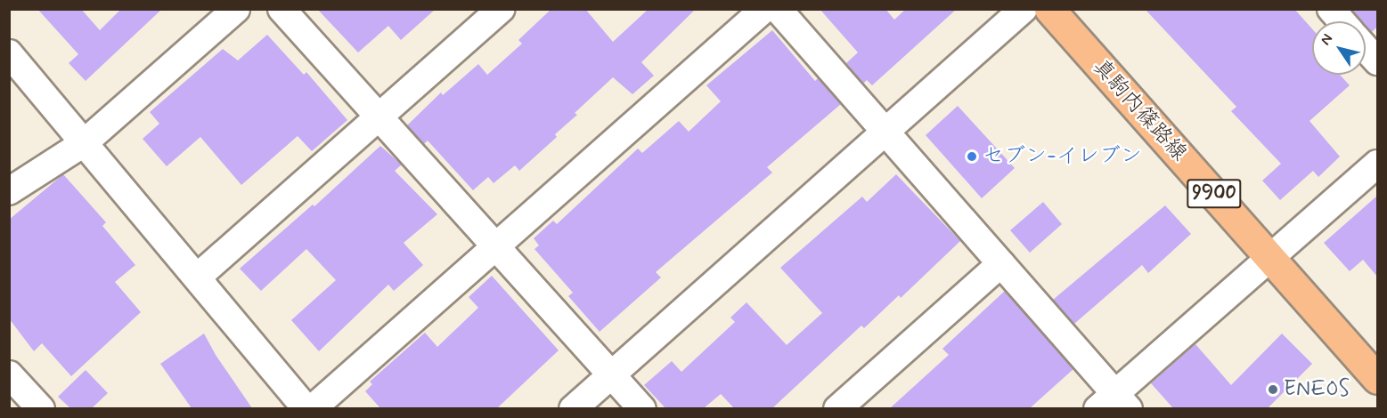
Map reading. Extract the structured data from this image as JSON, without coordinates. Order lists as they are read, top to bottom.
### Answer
{
  "streets": {
    "main road": ["真駒内篠路線", "9900"]
  },
  "places": ["セブン-イレブン", "ENEOS"],
  "north": "top left"
}
